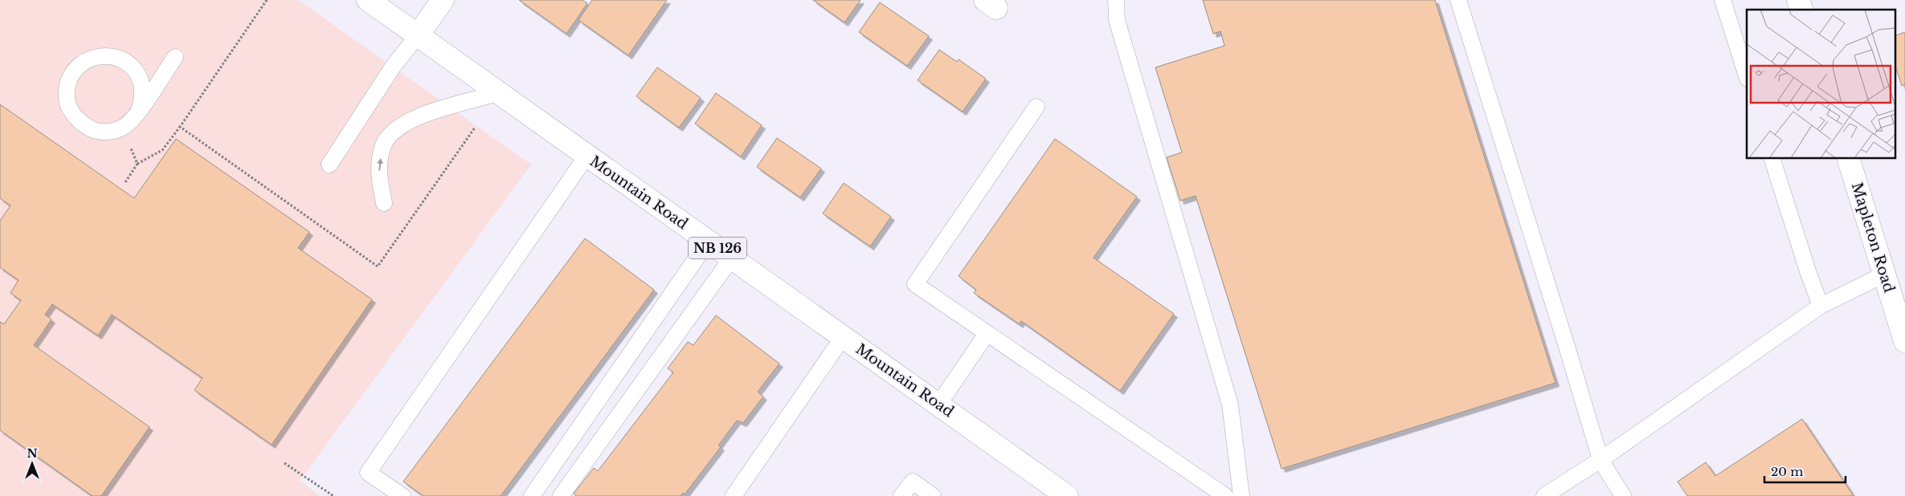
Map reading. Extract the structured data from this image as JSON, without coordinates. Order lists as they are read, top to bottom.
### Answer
{
  "streets": {
    "main road": ["Mountain Road", "Mapleton Road", "NB 126"]
  },
  "scale_bar": "20 m",
  "north": "top"
}
